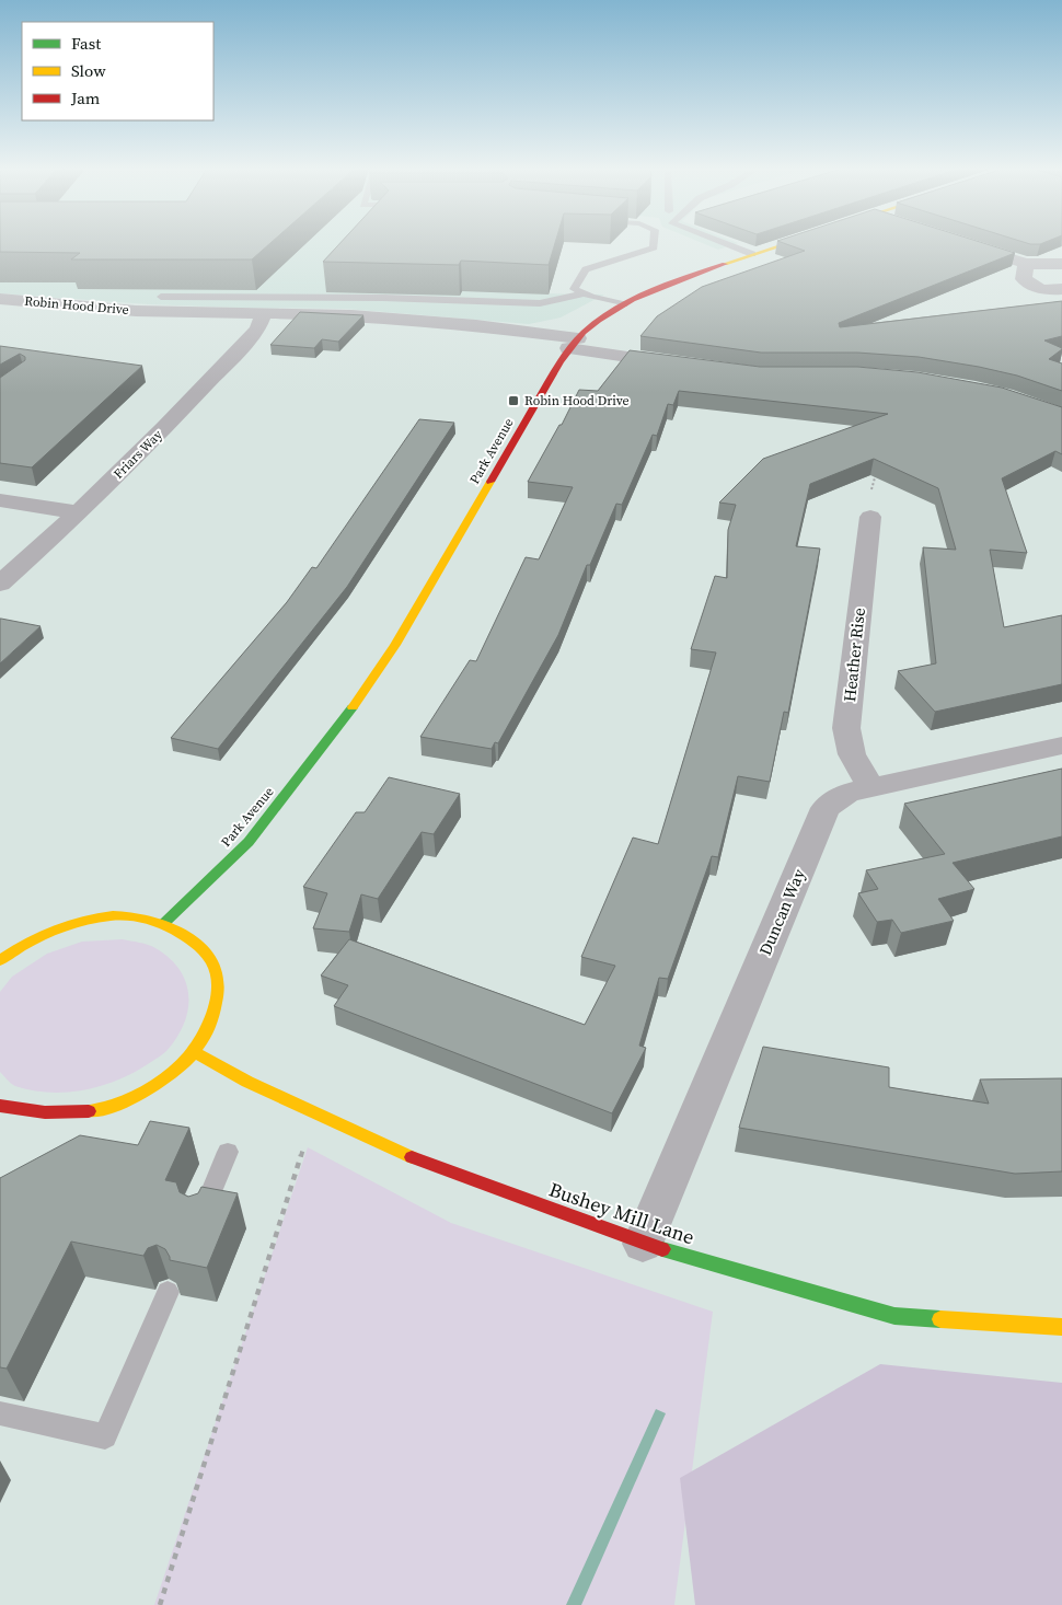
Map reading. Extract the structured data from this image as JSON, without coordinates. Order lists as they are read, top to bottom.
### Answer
{
  "streets": {
    "street": [
      "Robin Hood Drive",
      "Park Avenue",
      "Friars Way",
      "Heather Rise",
      "Duncan Way",
      "Bushey Mill Lane"
    ]
  },
  "crossings": [
    ["Robin Hood Drive", "Park Avenue"],
    ["Robin Hood Drive", "Friars Way"],
    ["Heather Rise", "Duncan Way"],
    ["Duncan Way", "Bushey Mill Lane"]
  ],
  "places": {
    "transit": ["Robin Hood Drive"]
  },
  "legend": ["Fast", "Slow", "Jam"]
}
